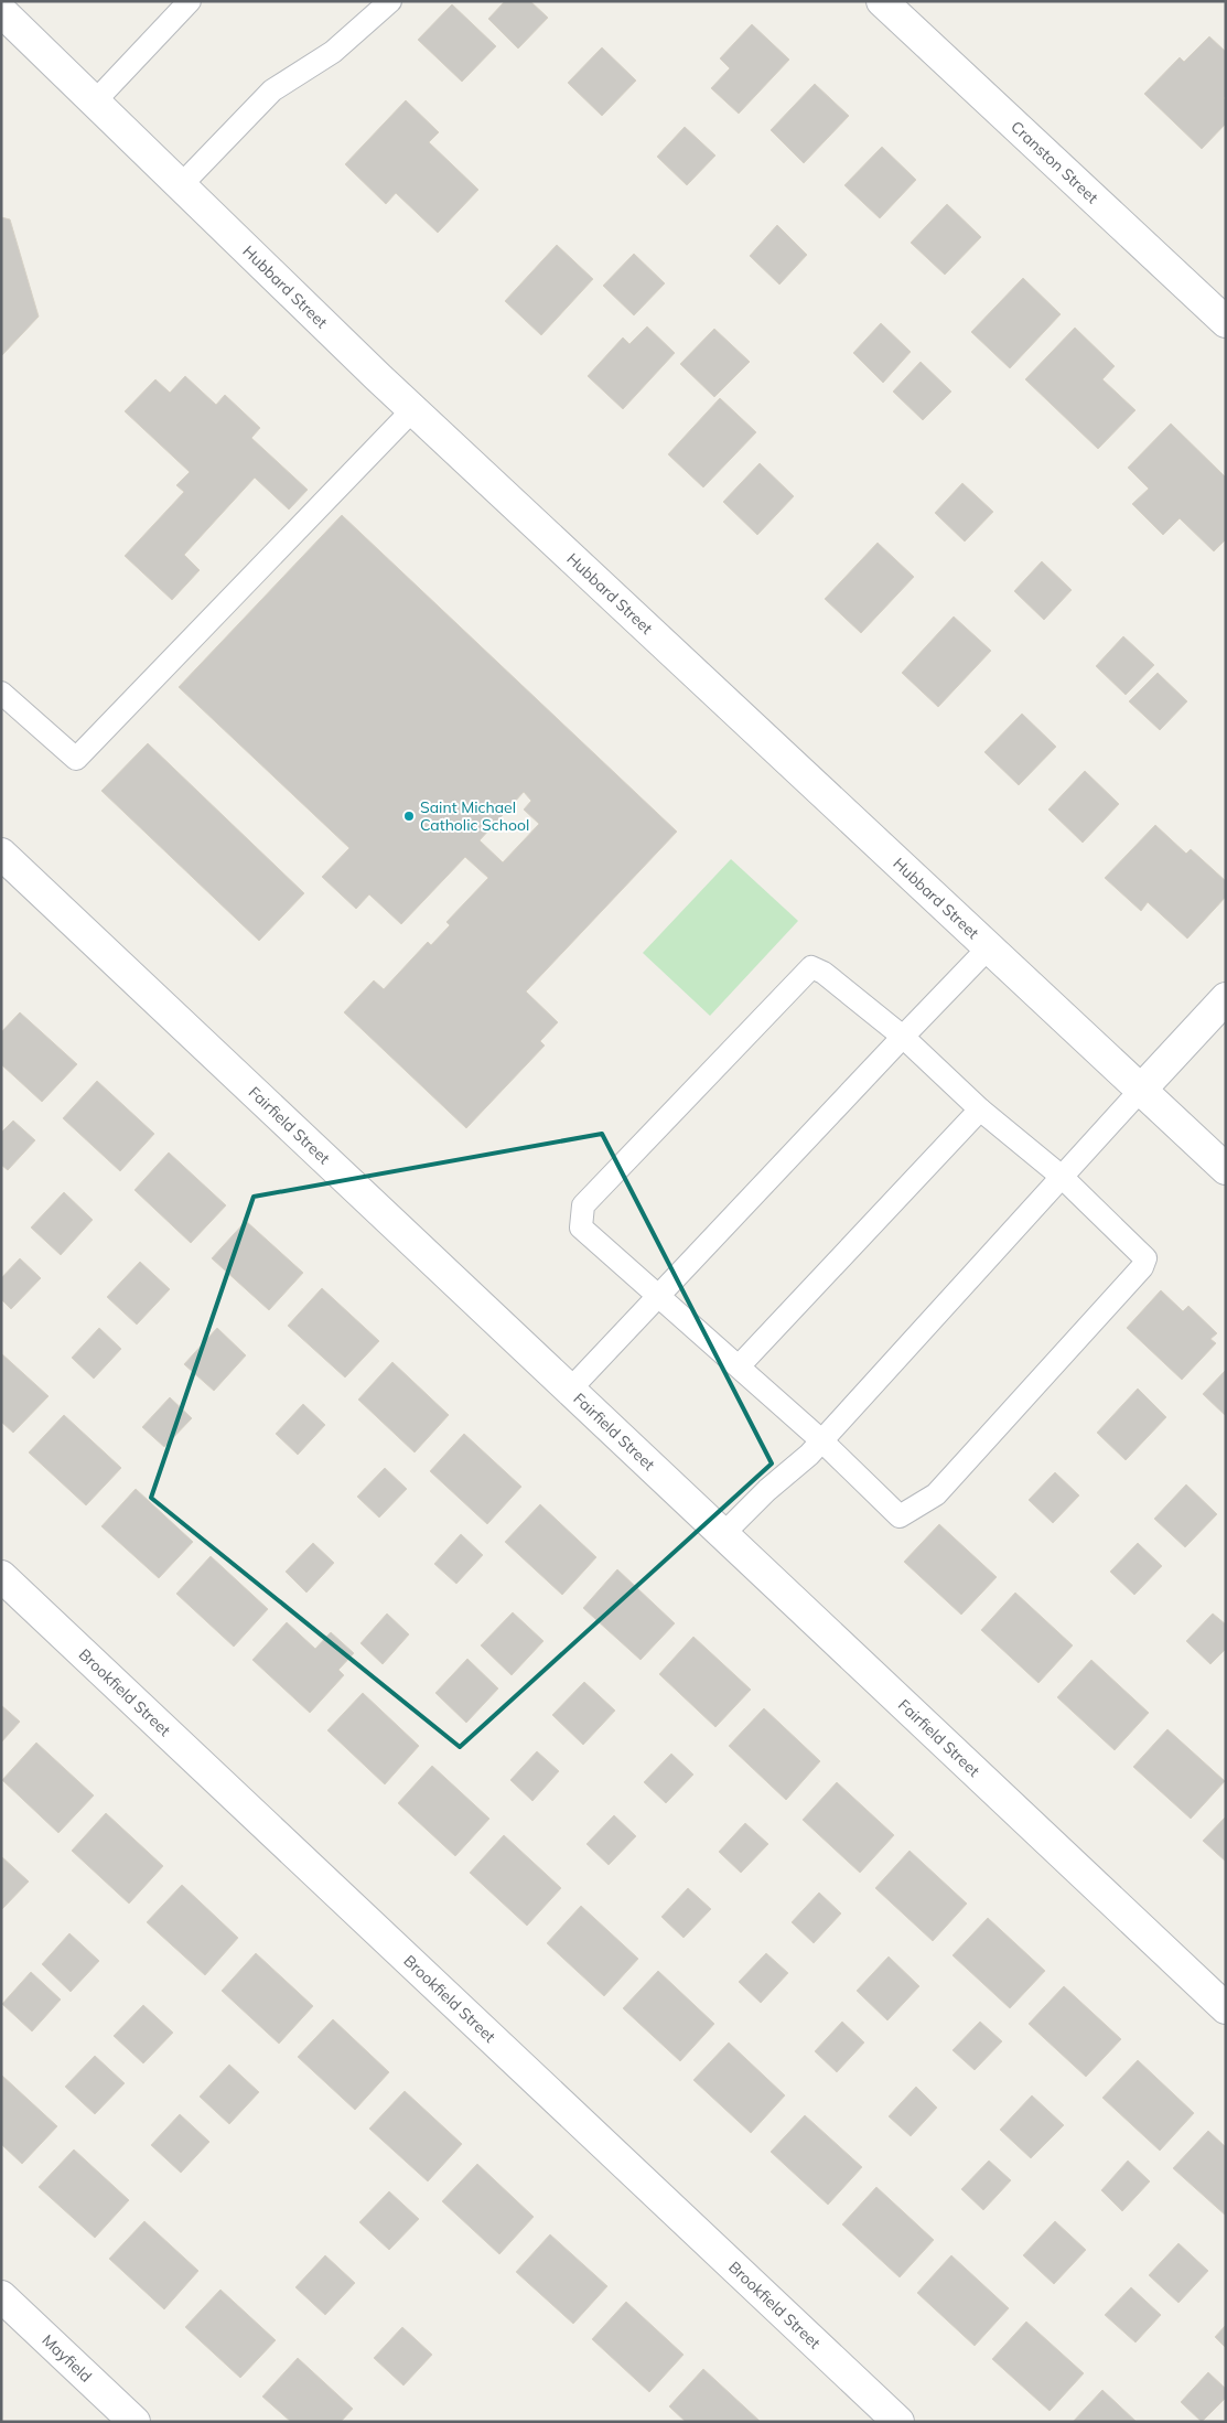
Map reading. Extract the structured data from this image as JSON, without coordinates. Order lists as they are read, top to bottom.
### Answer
{
  "streets": {
    "street": [
      "Cranston Street",
      "Hubbard Street",
      "Fairfield Street",
      "Brookfield Street",
      "Mayfield"
    ]
  },
  "places": ["Saint Michael Catholic School"]
}
